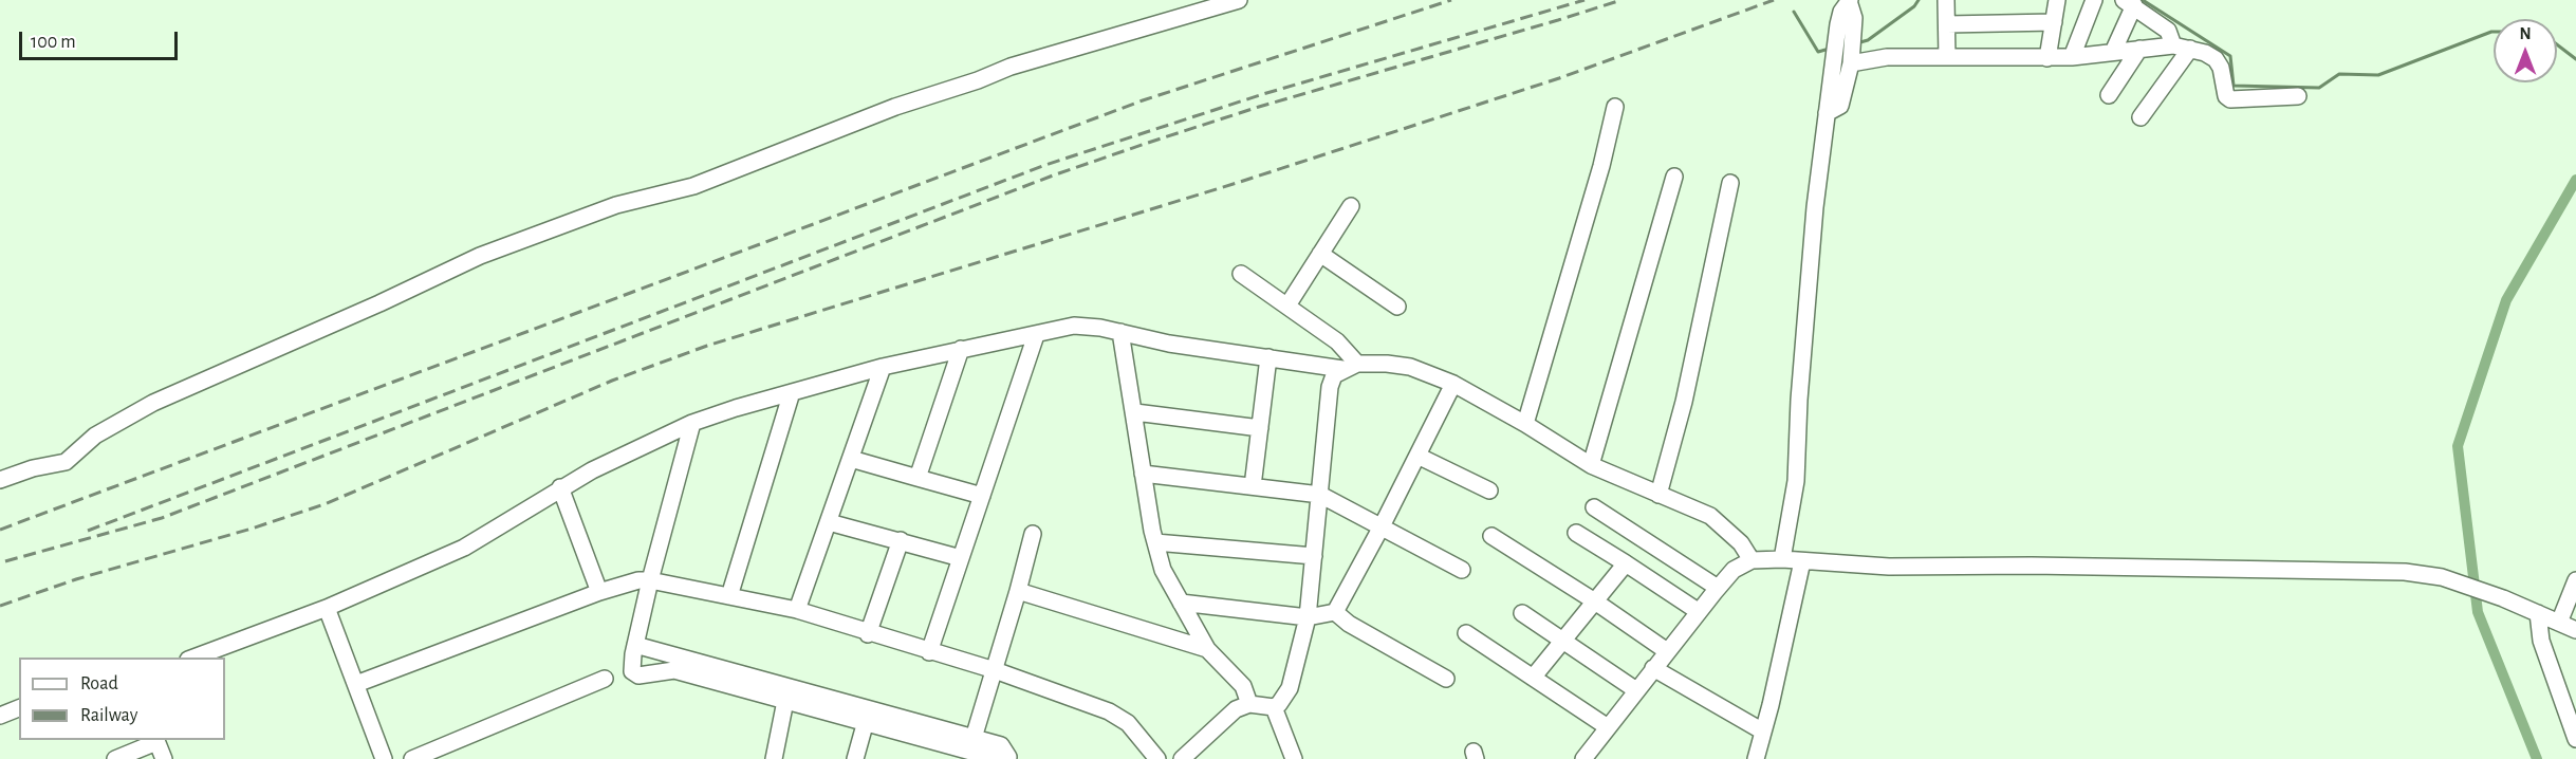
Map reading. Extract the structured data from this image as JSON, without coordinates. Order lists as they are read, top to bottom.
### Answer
{
  "legend": ["Road", "Railway"],
  "scale_bar": "100 m",
  "north": "top"
}
